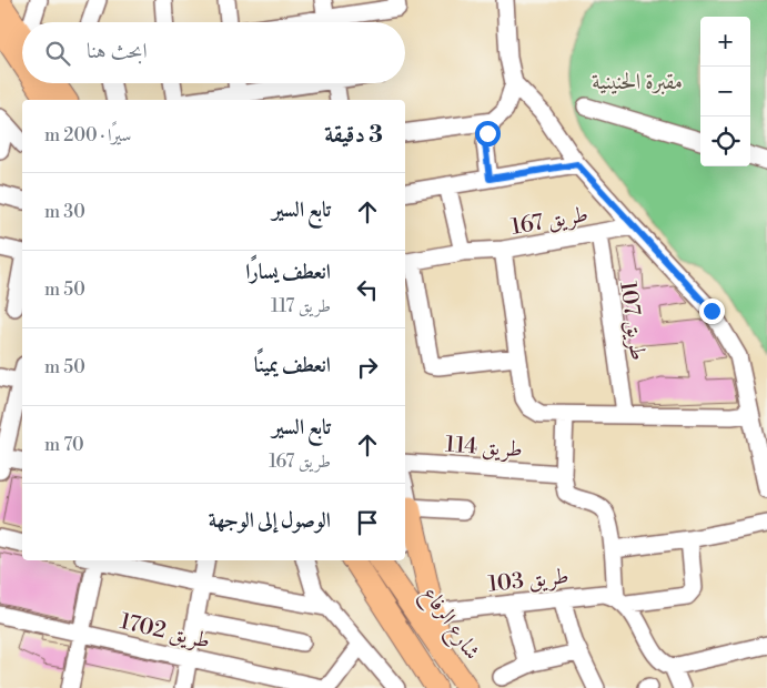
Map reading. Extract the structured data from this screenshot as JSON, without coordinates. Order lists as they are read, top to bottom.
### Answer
{
  "streets": {
    "main road": ["شارع الرفاع"],
    "street": [
      "طريق 167",
      "طريق 107",
      "طريق 114",
      "طريق 103",
      "طريق 1702"
    ]
  },
  "crossings": [
    ["طريق 167", "طريق 107"]
  ],
  "parks": ["مقبرة الحنينية"],
  "page": {
    "map_buttons": ["+", "−"],
    "search": "ابحث هنا",
    "heading": ["3 دقيقة", "سيرًا · 200 m"],
    "list": [
      ["تابع السير", "30 m"],
      ["انعطف يسارًا", "طريق 117", "50 m"],
      ["انعطف يمينًا", "50 m"],
      ["تابع السير", "طريق 167", "70 m"],
      "الوصول إلى الوجهة"
    ]
  }
}
